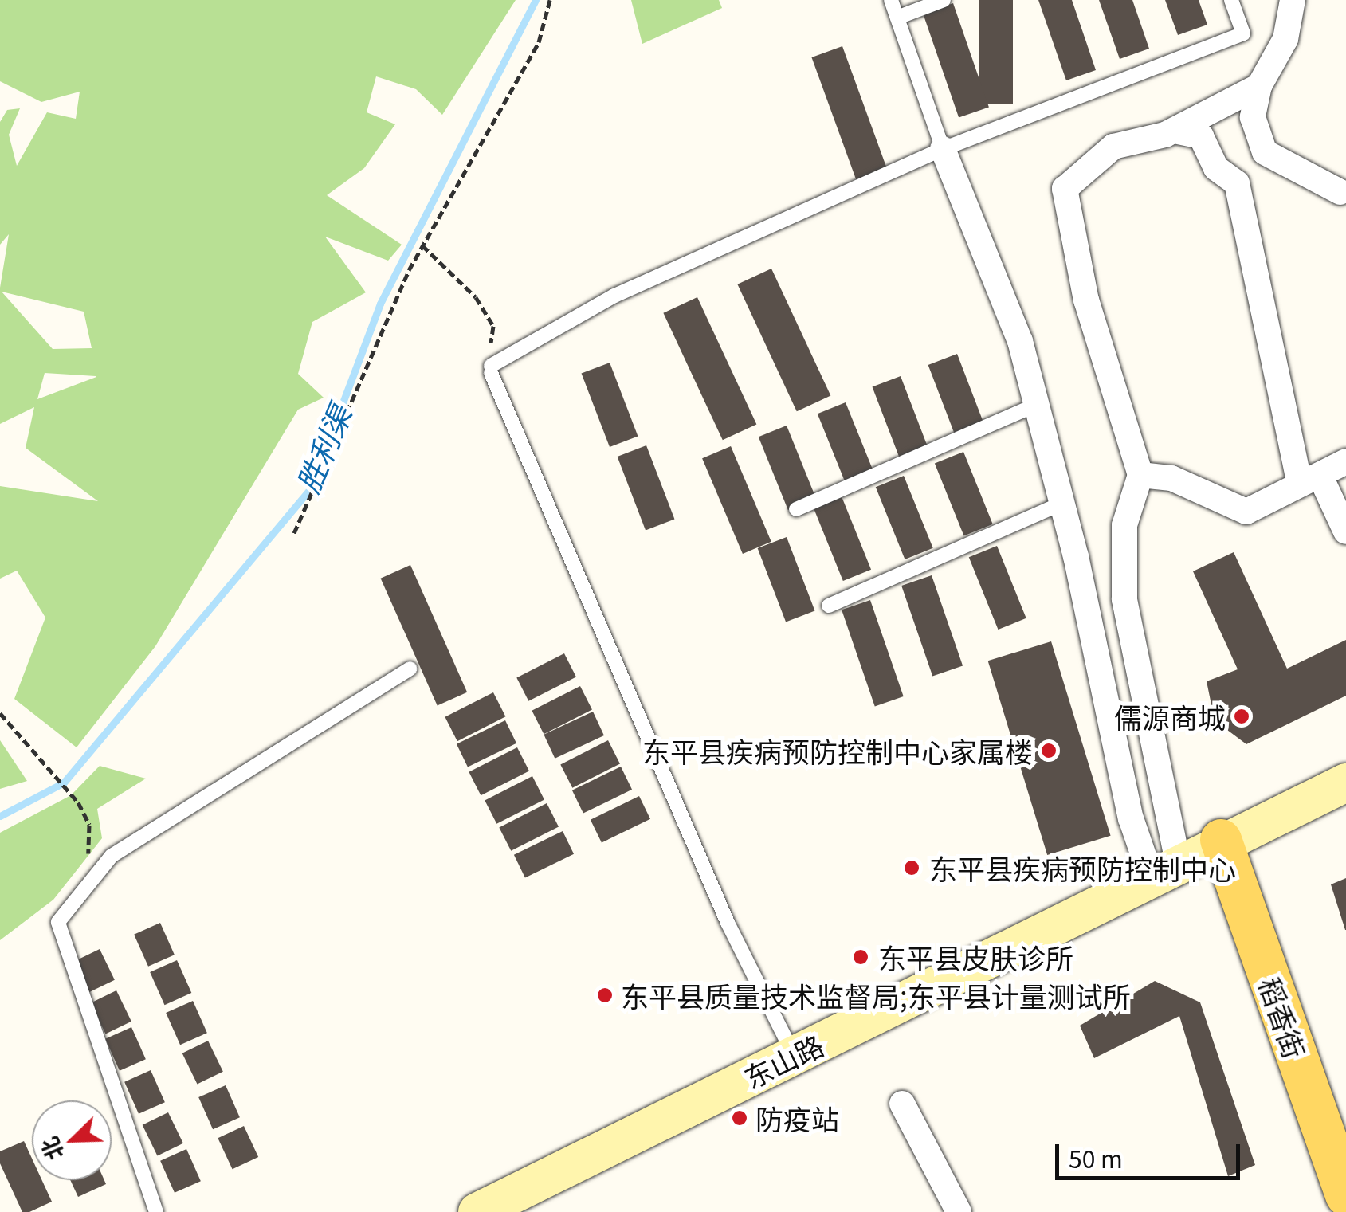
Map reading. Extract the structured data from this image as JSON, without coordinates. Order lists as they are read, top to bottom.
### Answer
{
  "streets": {
    "main road": ["稻香街"],
    "street": ["东山路"]
  },
  "crossings": [
    ["稻香街", "东山路"]
  ],
  "water": ["胜利渠"],
  "places": [
    "儒源商城",
    "东平县疾病预防控制中心家属楼",
    "东平县疾病预防控制中心",
    "东平县皮肤诊所",
    "东平县质量技术监督局;东平县计量测试所",
    "防疫站"
  ],
  "scale_bar": "50 m",
  "north": "bottom left"
}
